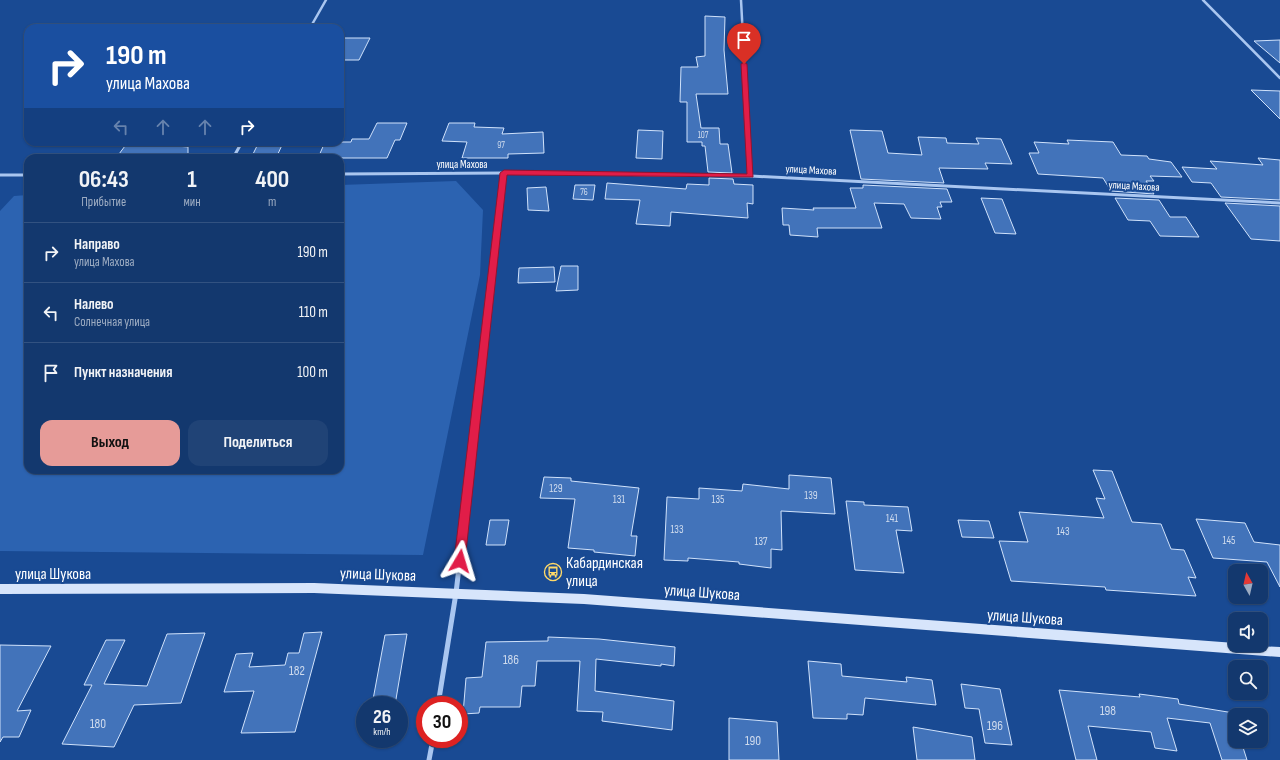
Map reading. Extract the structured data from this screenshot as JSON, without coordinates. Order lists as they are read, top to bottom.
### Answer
{
  "streets": {
    "main road": ["улица Шукова"],
    "street": ["улица Махова"]
  },
  "places": {
    "bus stop": ["Кабардинская улица"]
  },
  "house_numbers": [
    "107",
    "97",
    "76",
    "129",
    "139",
    "131",
    "135",
    "141",
    "133",
    "143",
    "145",
    "137",
    "186",
    "182",
    "198",
    "180",
    "196",
    "190"
  ],
  "north": "top",
  "page": {
    "turn": ["190 m", "улица Махова"],
    "eta": [
      "06:43",
      "Прибытие",
      "1",
      "мин",
      "400",
      "m"
    ],
    "list": [
      {
        "name": "Направо",
        "note": "улица Махова",
        "value": "190 m"
      },
      {
        "name": "Налево",
        "note": "Солнечная улица",
        "value": "110 m"
      },
      {
        "name": "Пункт назначения",
        "value": "100 m"
      }
    ],
    "buttons": ["Выход", "Поделиться"],
    "speed": "26 km/h",
    "limit": "30"
  }
}
